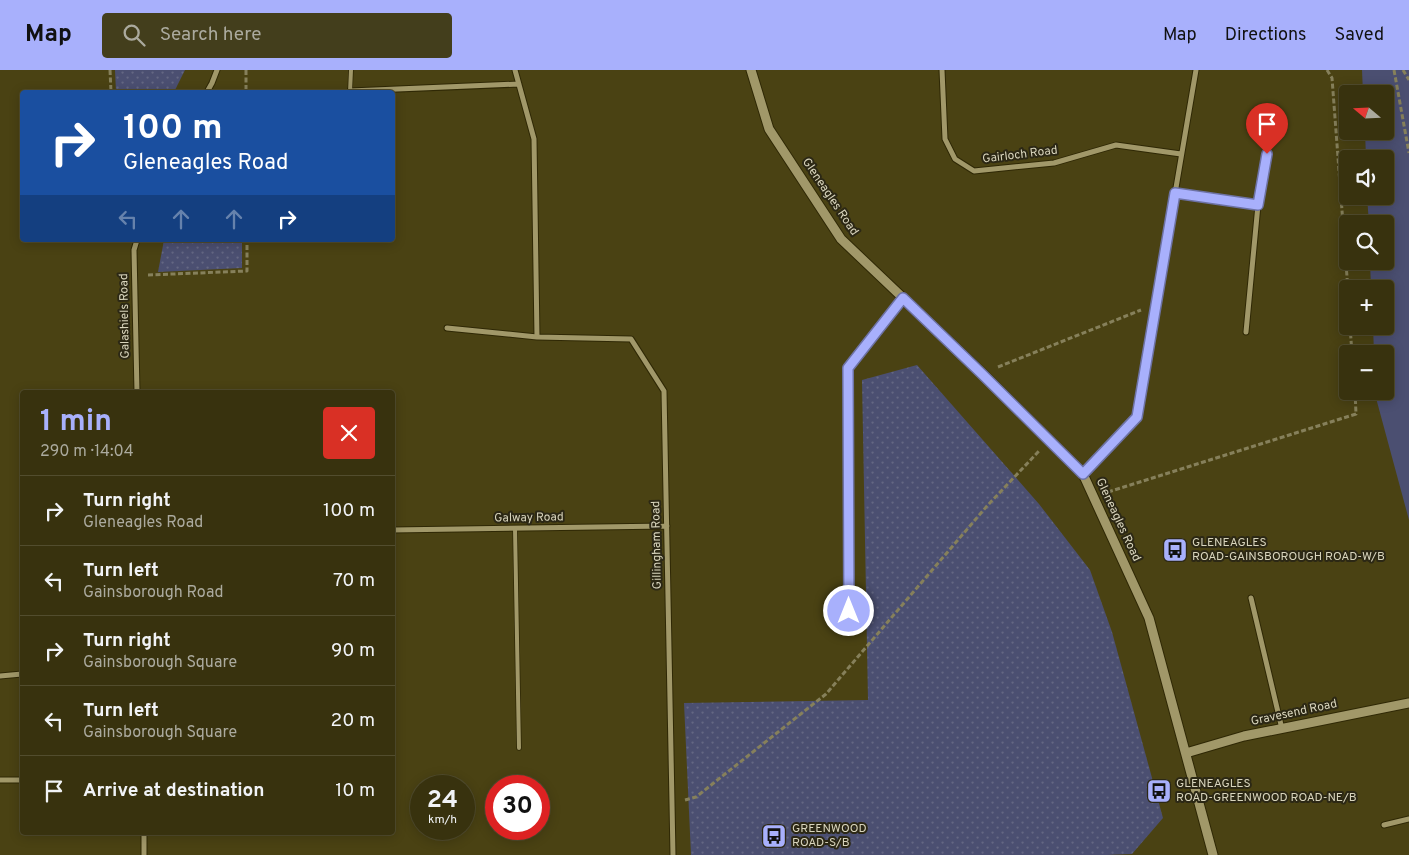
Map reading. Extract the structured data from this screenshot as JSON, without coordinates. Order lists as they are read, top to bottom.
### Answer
{
  "streets": {
    "street": [
      "Gairloch Road",
      "Gleneagles Road",
      "Galashiels Road",
      "Galway Road",
      "Gillingham Road",
      "Gravesend Road"
    ]
  },
  "crossings": [
    ["Gleneagles Road", "Gravesend Road"],
    ["Galway Road", "Gillingham Road"]
  ],
  "places": {
    "bus stop": ["GLENEAGLES ROAD-GAINSBOROUGH ROAD-W/B", "GLENEAGLES ROAD-GREENWOOD ROAD-NE/B", "GREENWOOD ROAD-S/B"]
  },
  "north": "left",
  "page": {
    "header": "Map",
    "search": "Search here",
    "nav": ["Map", "Directions", "Saved"],
    "map_buttons": ["+", "−"],
    "turn": ["100 m", "Gleneagles Road"],
    "heading": ["1 min", "290 m · 14:04"],
    "list": [
      {
        "name": "Turn right",
        "note": "Gleneagles Road",
        "value": "100 m"
      },
      {
        "name": "Turn left",
        "note": "Gainsborough Road",
        "value": "70 m"
      },
      {
        "name": "Turn right",
        "note": "Gainsborough Square",
        "value": "90 m"
      },
      {
        "name": "Turn left",
        "note": "Gainsborough Square",
        "value": "20 m"
      },
      {
        "name": "Arrive at destination",
        "value": "10 m"
      }
    ],
    "speed": "24 km/h",
    "limit": "30"
  }
}
